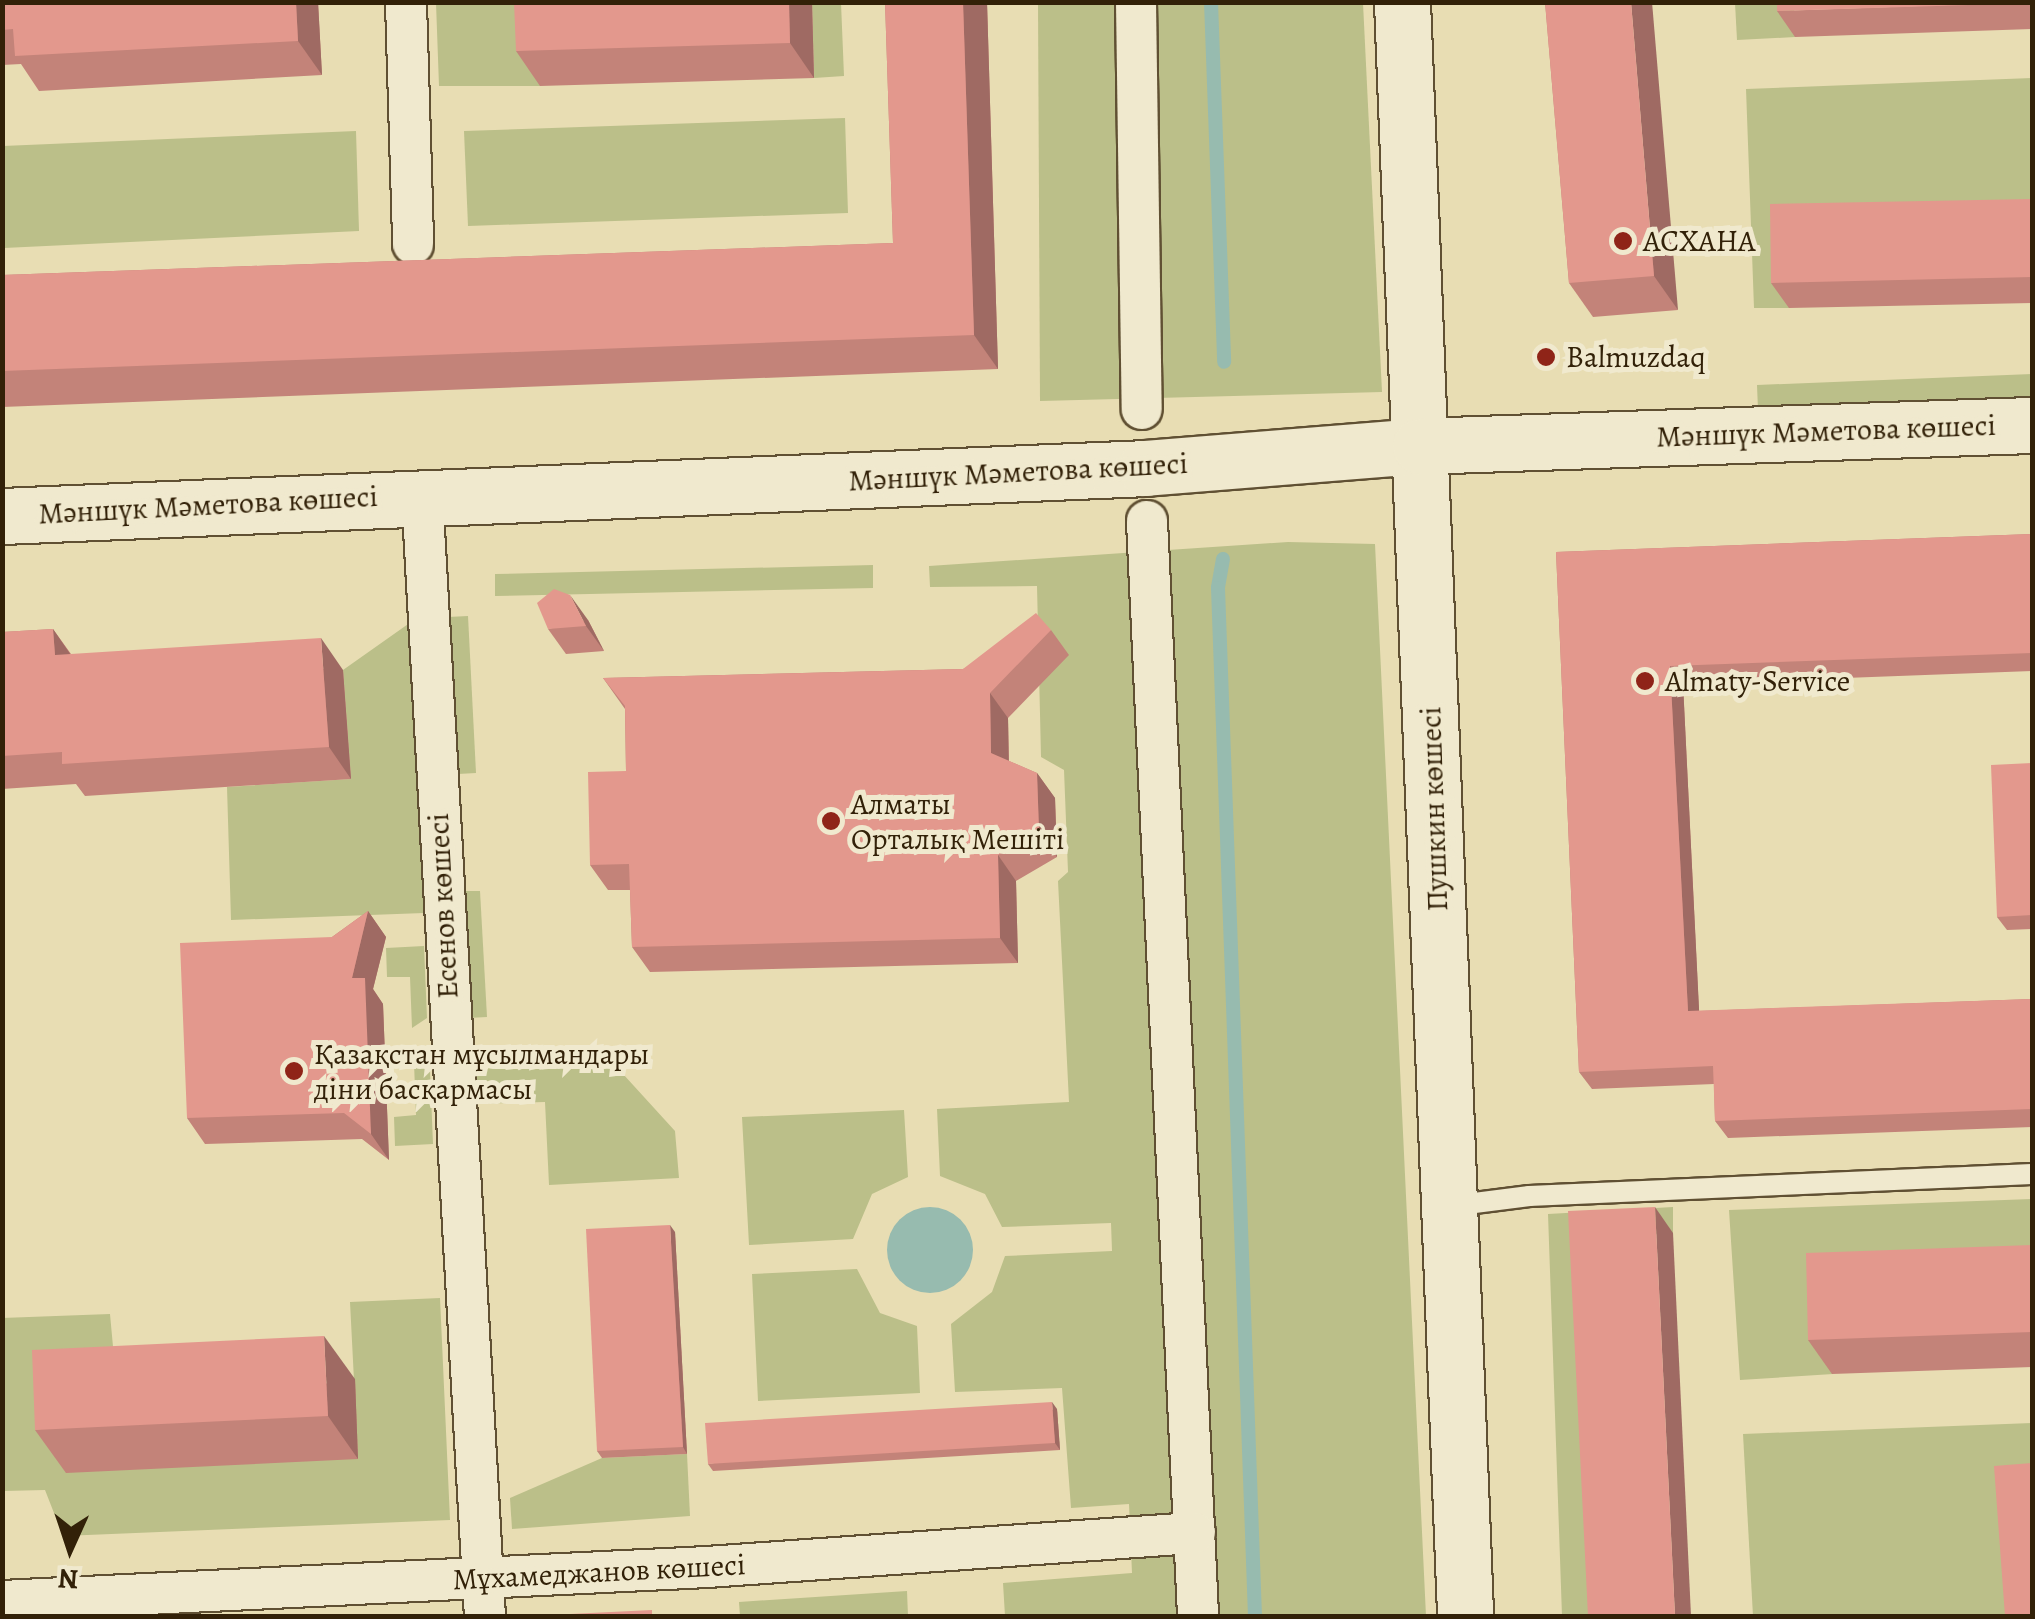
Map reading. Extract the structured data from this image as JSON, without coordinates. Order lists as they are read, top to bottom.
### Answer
{
  "streets": {
    "street": [
      "Мәншүк Мәметова көшесі",
      "Пушкин көшесі",
      "Есенов көшесі",
      "Мұхамеджанов көшесі"
    ]
  },
  "crossings": [
    ["Мәншүк Мәметова көшесі", "Пушкин көшесі"],
    ["Мәншүк Мәметова көшесі", "Есенов көшесі"],
    ["Есенов көшесі", "Мұхамеджанов көшесі"]
  ],
  "places": [
    "ACXAHA",
    "Balmuzdaq",
    "Almaty-Service",
    "Алматы Орталық Мешіті",
    "Қазақстан мұсылмандары діни басқармасы"
  ],
  "north": "bottom"
}
